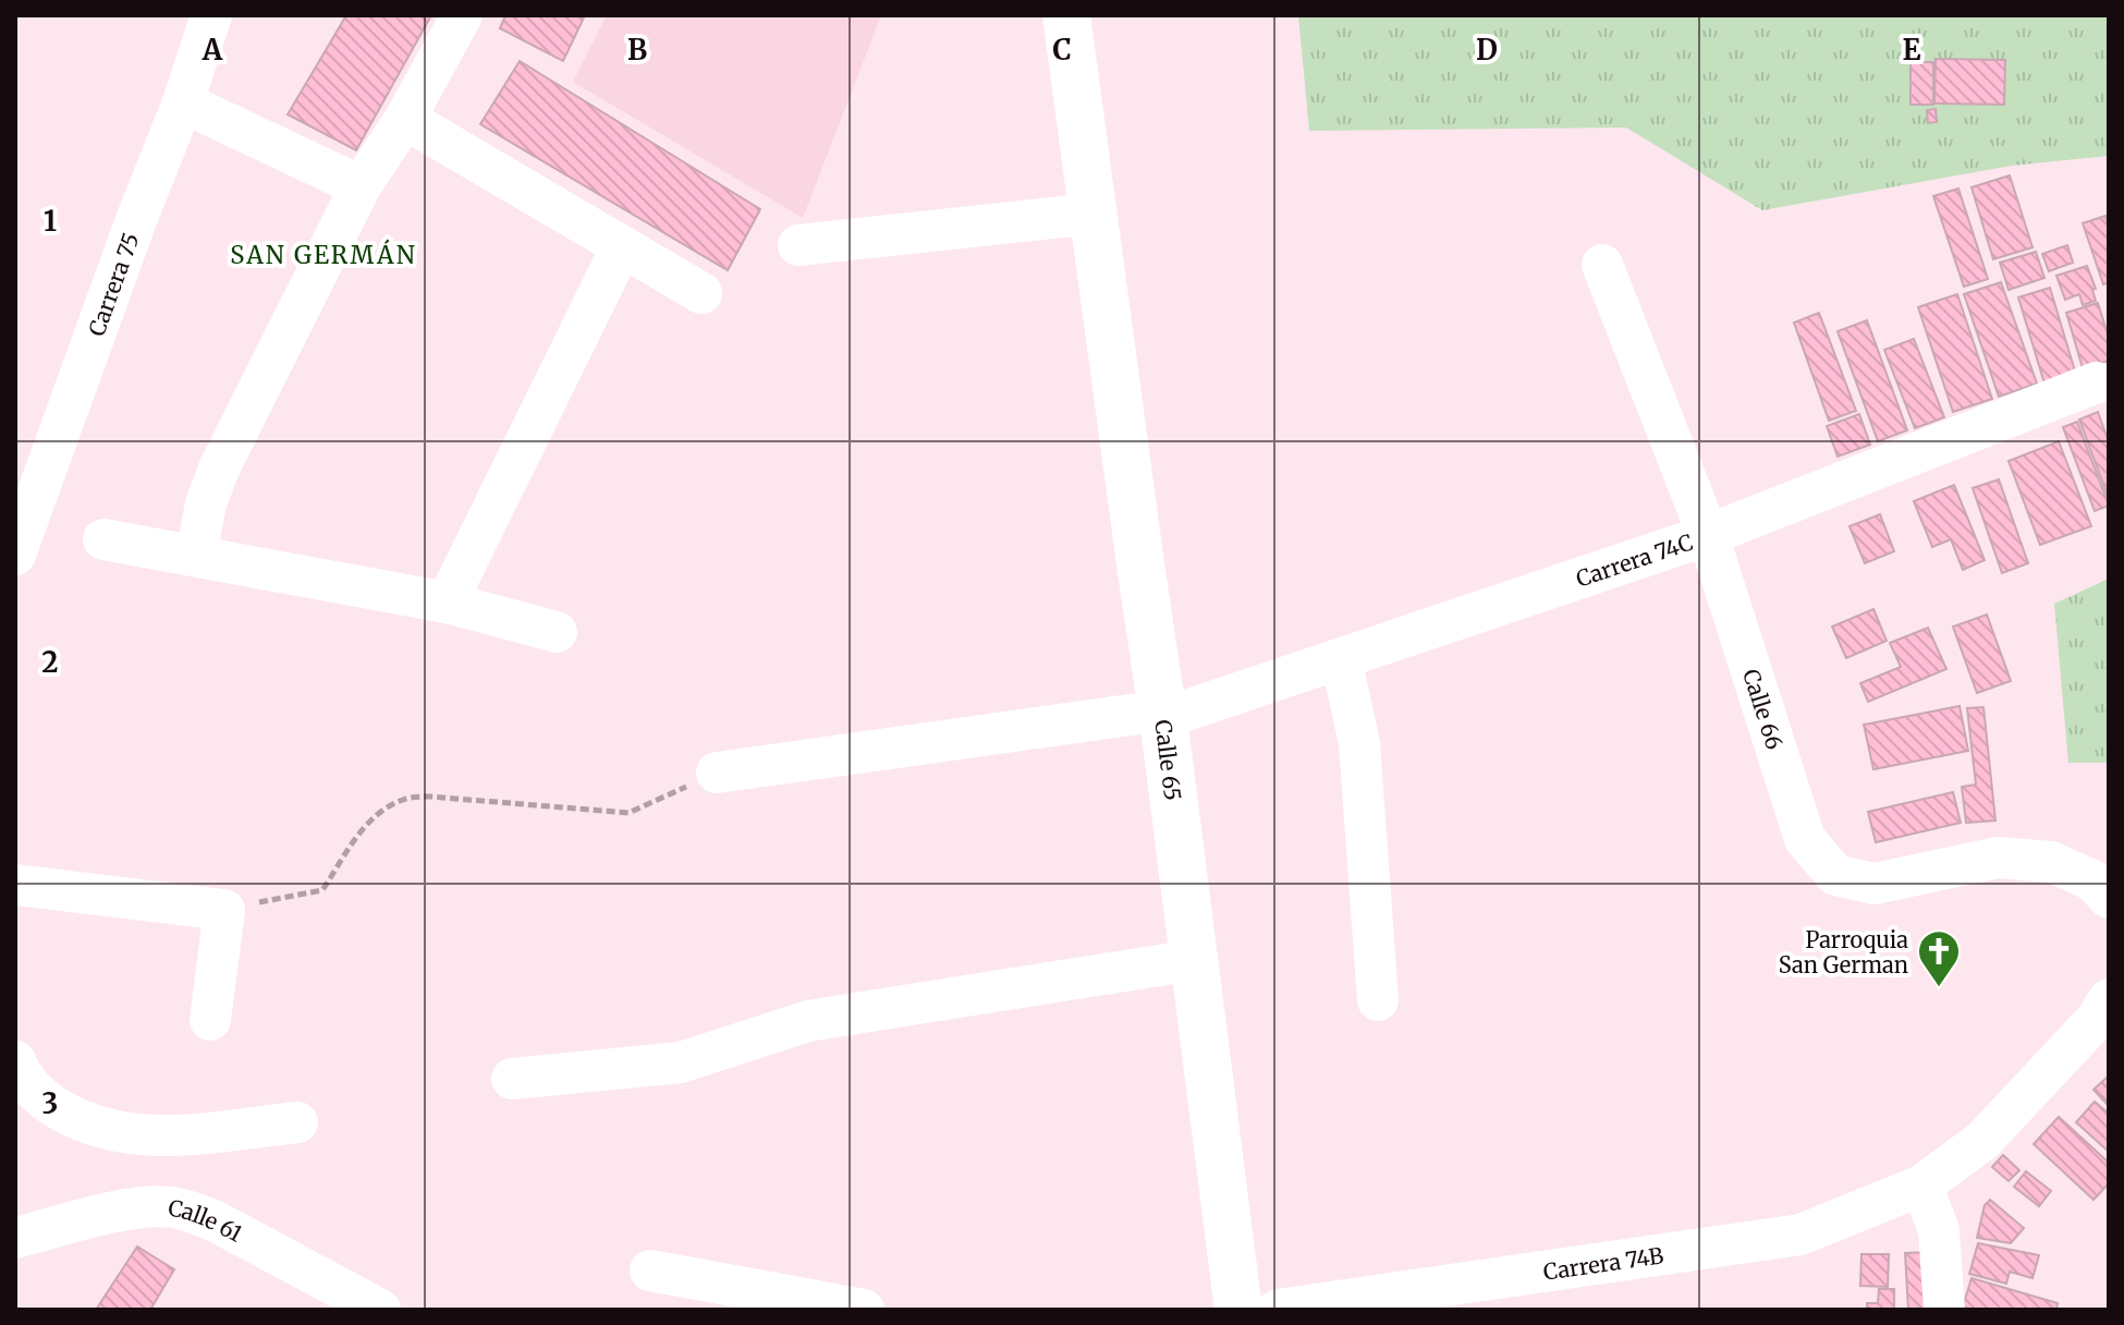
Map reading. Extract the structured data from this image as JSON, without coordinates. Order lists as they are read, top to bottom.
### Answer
{
  "streets": {
    "main road": ["Calle 65"],
    "street": [
      "Carrera 75",
      "Carrera 74C",
      "Calle 66",
      "Calle 61",
      "Carrera 74B"
    ]
  },
  "crossings": [
    ["Carrera 74C", "Calle 66"],
    ["Carrera 74C", "Calle 65"]
  ],
  "districts": ["SAN GERMÁN"],
  "places": {
    "church": ["Parroquia San German"]
  },
  "grid": {
    "columns": [
      "A",
      "B",
      "C",
      "D",
      "E"
    ],
    "rows": ["1", "2", "3"]
  }
}
